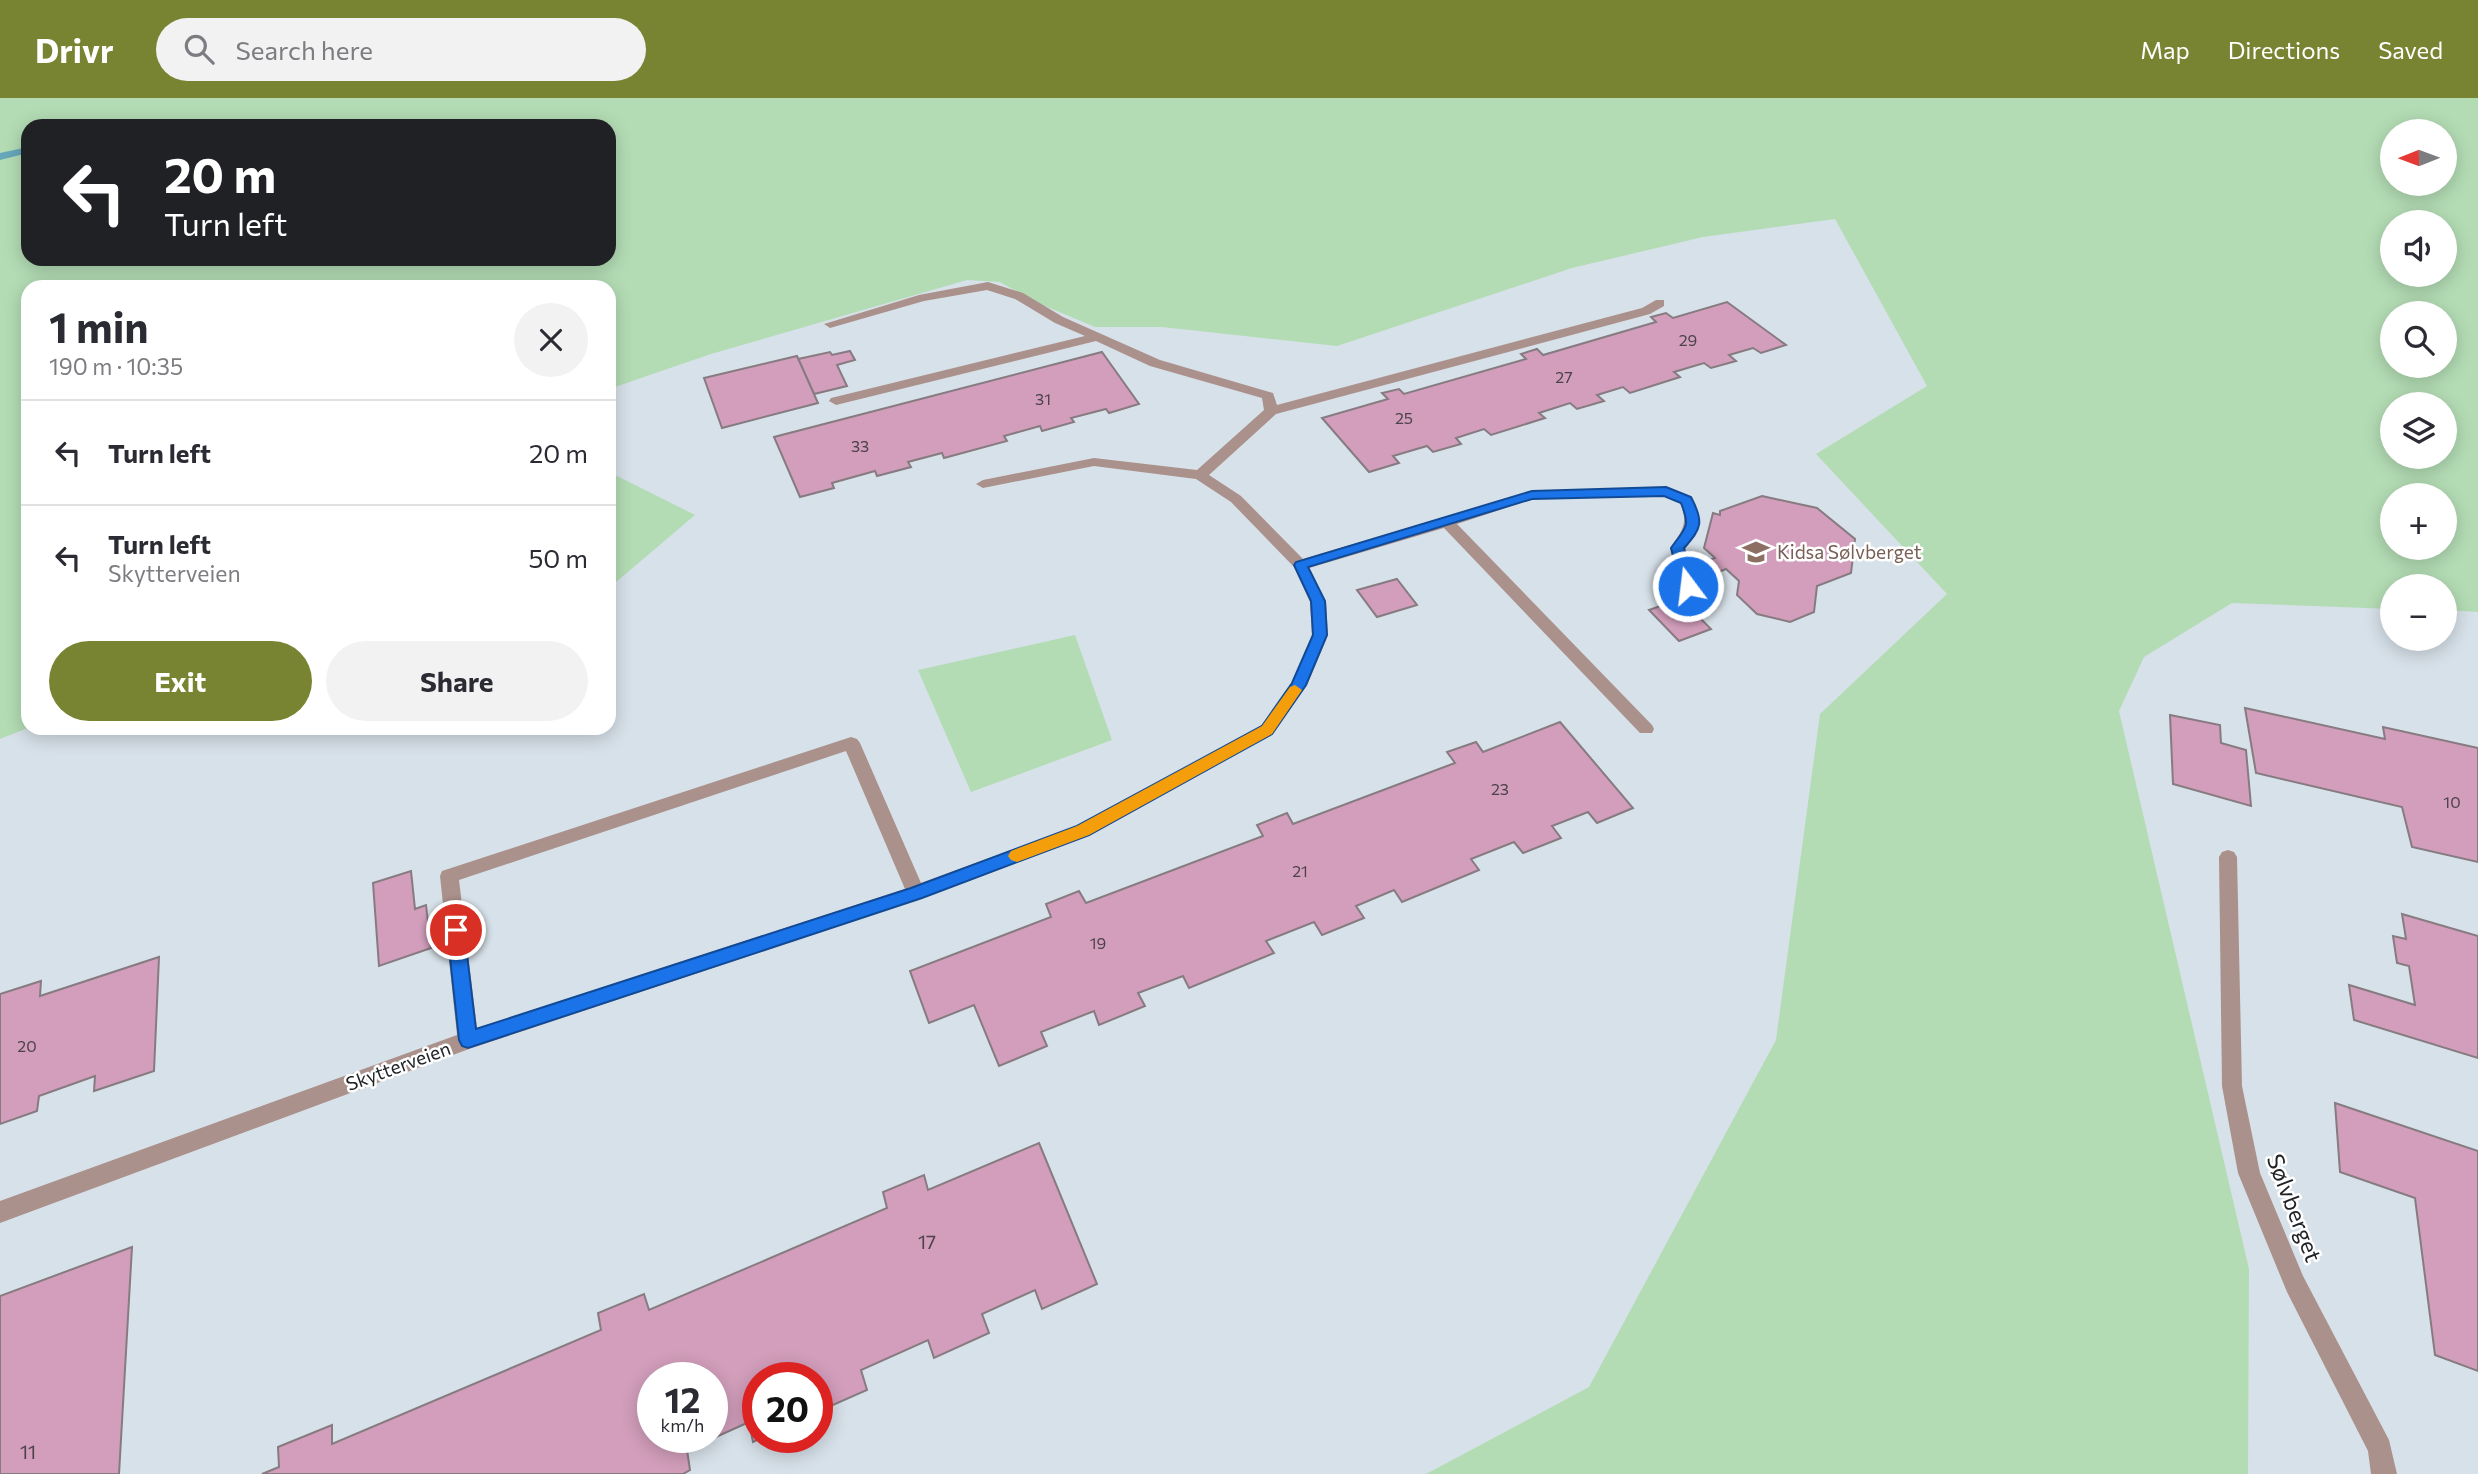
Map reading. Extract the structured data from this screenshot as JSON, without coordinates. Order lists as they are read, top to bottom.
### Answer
{
  "streets": {
    "street": ["Skytterveien", "Sølvberget"]
  },
  "places": {
    "school or university": ["Kidsa Sølvberget"]
  },
  "house_numbers": [
    "29",
    "27",
    "31",
    "25",
    "33",
    "23",
    "10",
    "21",
    "19",
    "20",
    "17",
    "11"
  ],
  "north": "left",
  "page": {
    "header": "Drivr",
    "search": "Search here",
    "nav": ["Map", "Directions", "Saved"],
    "map_buttons": ["+", "−"],
    "turn": ["20 m", "Turn left"],
    "heading": ["1 min", "190 m · 10:35"],
    "list": [
      {
        "name": "Turn left",
        "value": "20 m"
      },
      {
        "name": "Turn left",
        "note": "Skytterveien",
        "value": "50 m"
      }
    ],
    "buttons": ["Exit", "Share"],
    "speed": "12 km/h",
    "limit": "20"
  }
}
